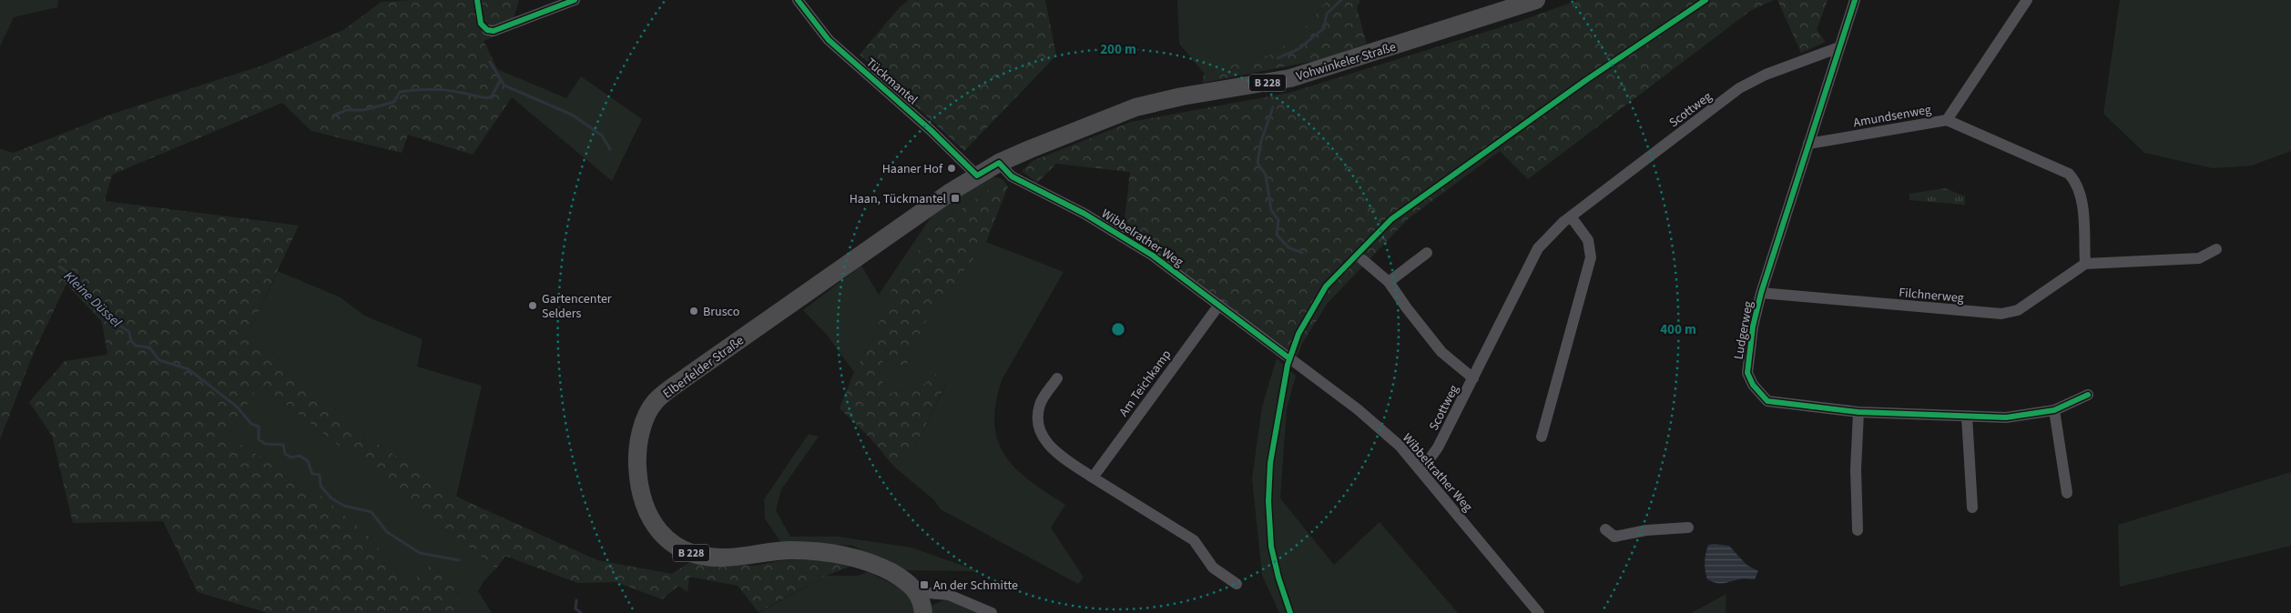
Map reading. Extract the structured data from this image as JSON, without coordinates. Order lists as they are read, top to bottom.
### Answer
{
  "streets": {
    "main road": ["Vohwinkeler Straße", "B 228", "Elberfelder Straße"],
    "street": [
      "Tückmantel",
      "Scottweg",
      "Amundsenweg",
      "Wibbelrather Weg",
      "Filchnerweg",
      "Ludgerweg",
      "Am Teichkamp",
      "Wibbeltrather Weg"
    ]
  },
  "crossings": [
    ["Vohwinkeler Straße", "Wibbelrather Weg"],
    ["Vohwinkeler Straße", "Elberfelder Straße"],
    ["Tückmantel", "Elberfelder Straße"],
    ["Scottweg", "Ludgerweg"],
    ["Scottweg", "Wibbeltrather Weg"],
    ["Amundsenweg", "Ludgerweg"],
    ["Wibbelrather Weg", "Elberfelder Straße"],
    ["Wibbelrather Weg", "Am Teichkamp"],
    ["Wibbelrather Weg", "Wibbeltrather Weg"],
    ["Filchnerweg", "Ludgerweg"]
  ],
  "water": ["Kleine Düssel"],
  "places": {
    "other": ["Haaner Hof", "Gartencenter Selders", "Brusco"],
    "transit": ["Haan, Tückmantel", "An der Schmitte"]
  },
  "rings": ["200 m", "400 m"]
}
